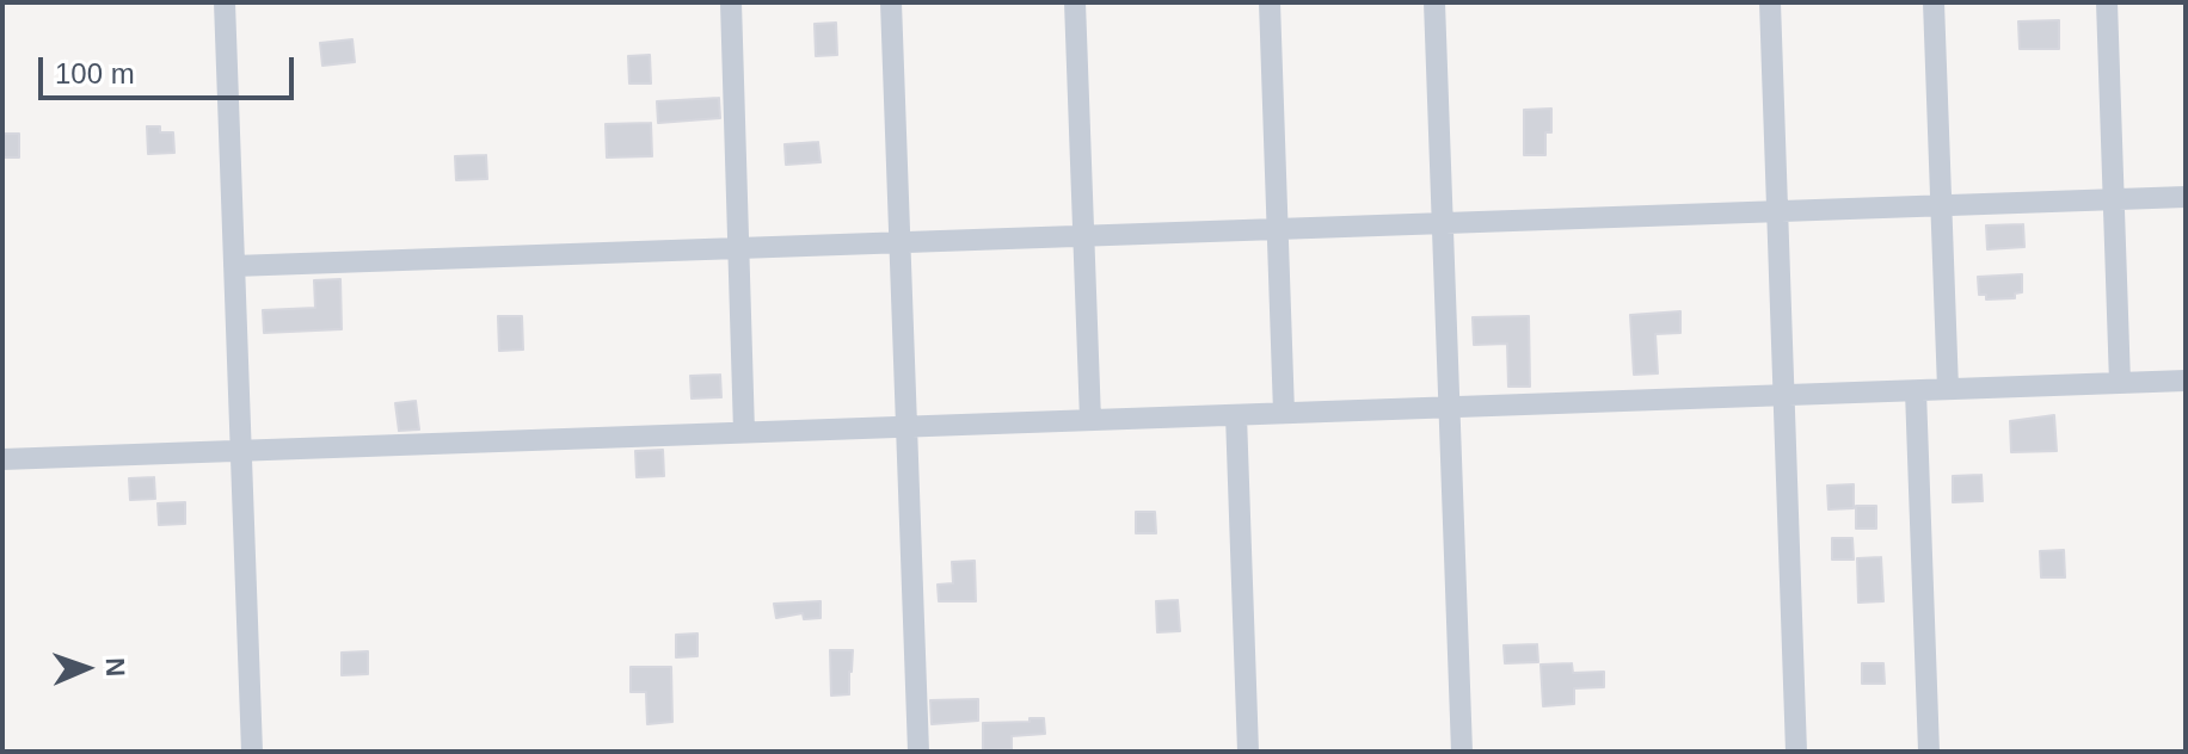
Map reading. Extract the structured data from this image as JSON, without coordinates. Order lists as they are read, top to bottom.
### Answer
{
  "scale_bar": "100 m",
  "north": "right"
}
